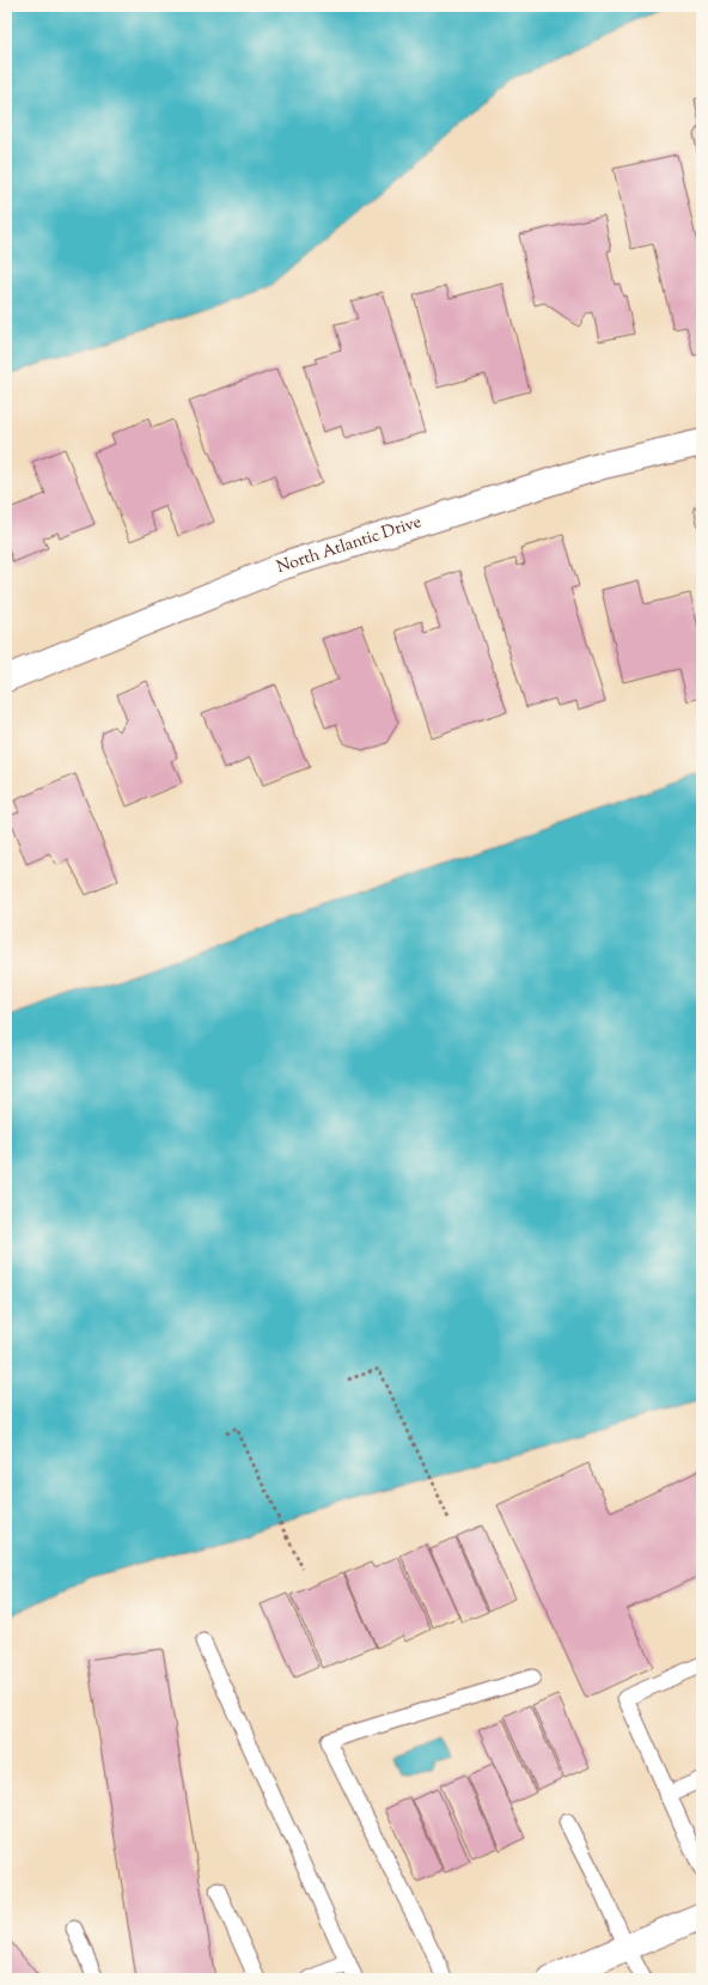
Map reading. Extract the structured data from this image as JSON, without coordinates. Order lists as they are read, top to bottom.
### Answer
{
  "streets": {
    "street": ["North Atlantic Drive"]
  }
}
